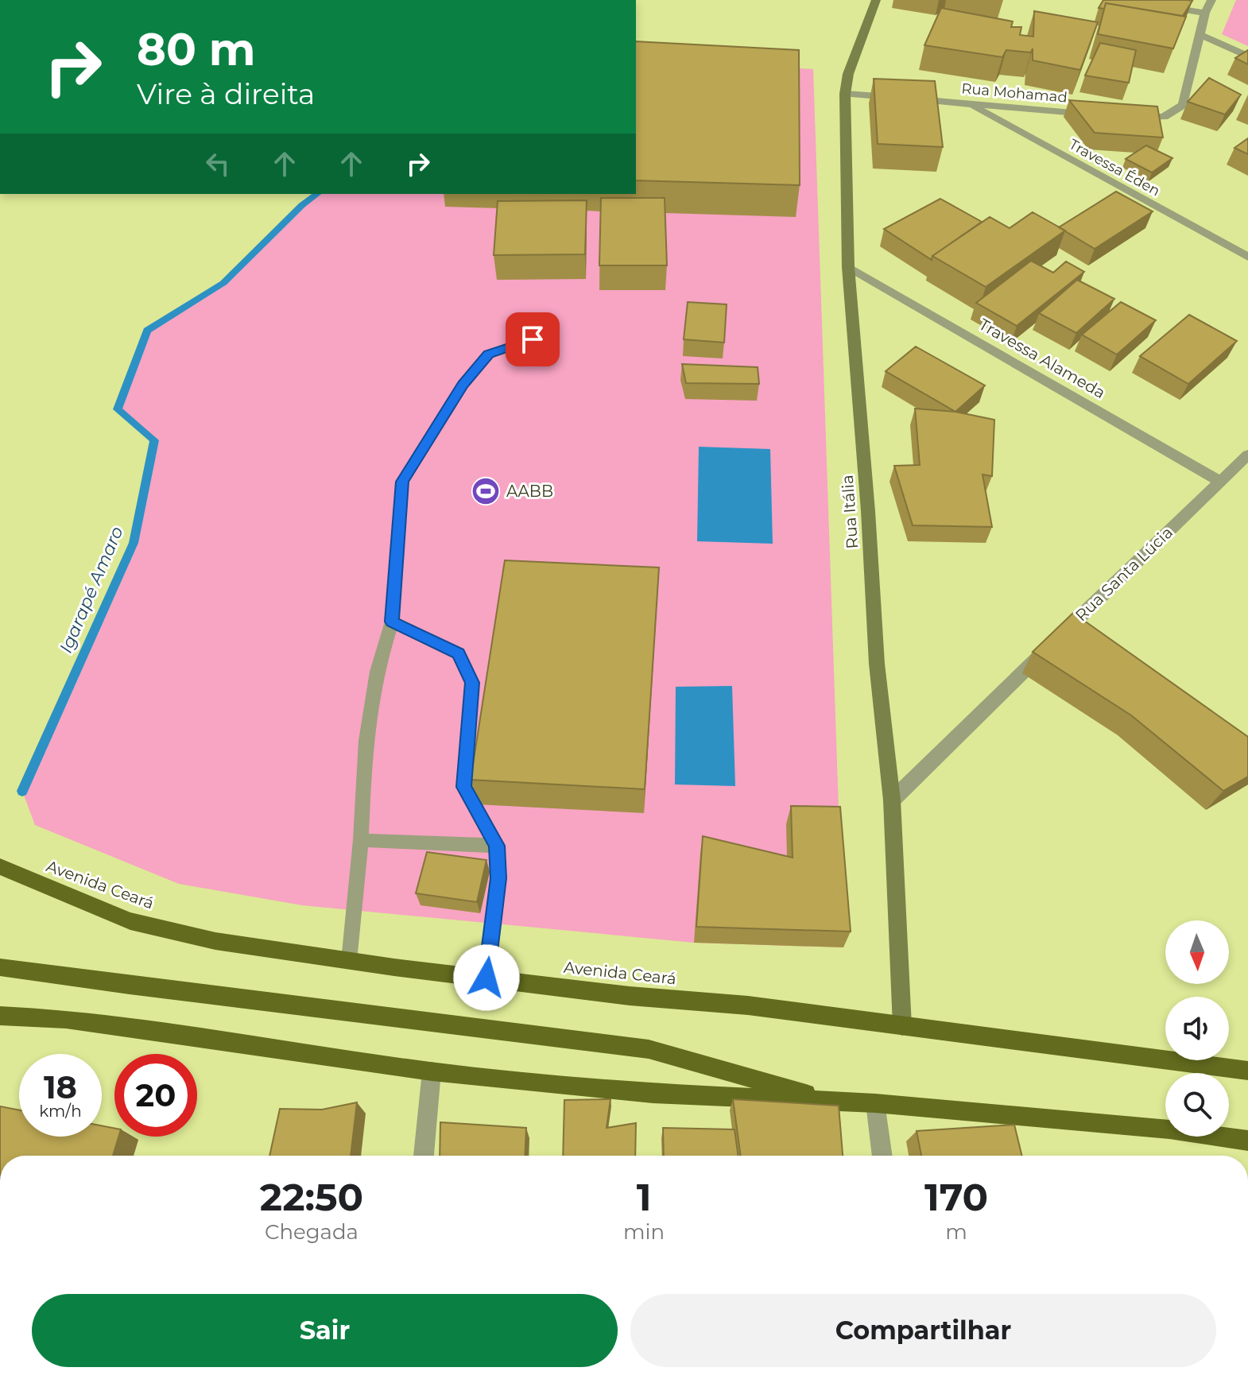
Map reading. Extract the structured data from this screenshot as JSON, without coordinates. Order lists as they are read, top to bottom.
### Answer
{
  "streets": {
    "main road": ["Avenida Ceará"],
    "street": [
      "Rua Mohamad",
      "Travessa Éden",
      "Travessa Alameda",
      "Rua Itália",
      "Rua Santa Lúcia"
    ]
  },
  "crossings": [
    ["Rua Mohamad", "Travessa Éden"],
    ["Rua Mohamad", "Rua Itália"],
    ["Travessa Alameda", "Rua Itália"],
    ["Travessa Alameda", "Rua Santa Lúcia"],
    ["Rua Itália", "Rua Santa Lúcia"],
    ["Rua Itália", "Avenida Ceará"]
  ],
  "water": ["Igarapé Amaro"],
  "places": {
    "sports": ["AABB"]
  },
  "north": "bottom",
  "page": {
    "turn": ["80 m", "Vire à direita"],
    "speed": "18 km/h",
    "limit": "20",
    "eta": [
      "22:50",
      "Chegada",
      "1",
      "min",
      "170",
      "m"
    ],
    "buttons": ["Sair", "Compartilhar"]
  }
}
